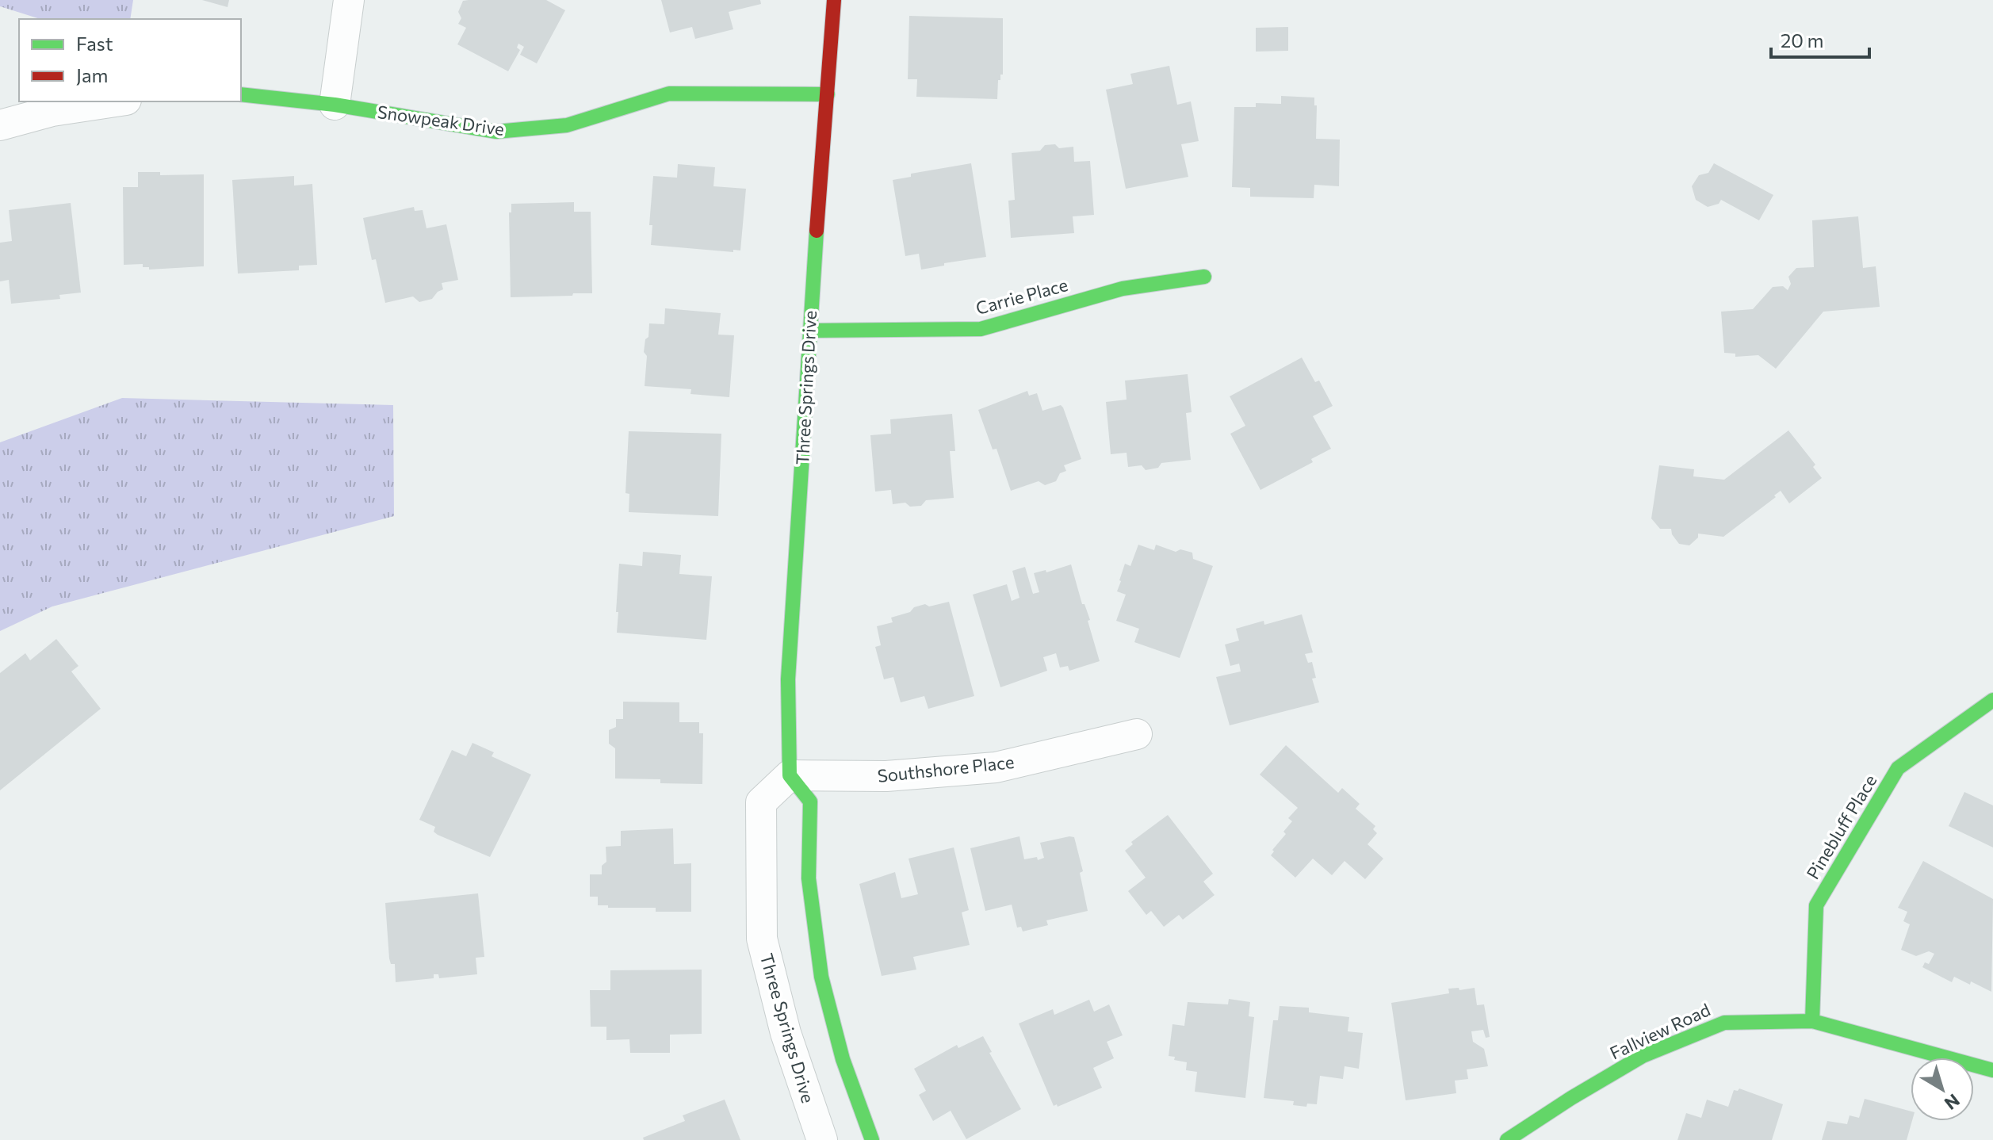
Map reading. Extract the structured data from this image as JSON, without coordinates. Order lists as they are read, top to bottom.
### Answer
{
  "streets": {
    "street": [
      "Snowpeak Drive",
      "Carrie Place",
      "Three Springs Drive",
      "Southshore Place",
      "Pinebluff Place",
      "Fallview Road"
    ]
  },
  "crossings": [
    ["Snowpeak Drive", "Three Springs Drive"],
    ["Carrie Place", "Three Springs Drive"],
    ["Three Springs Drive", "Southshore Place"],
    ["Pinebluff Place", "Fallview Road"]
  ],
  "legend": ["Fast", "Jam"],
  "scale_bar": "20 m",
  "north": "bottom right"
}
